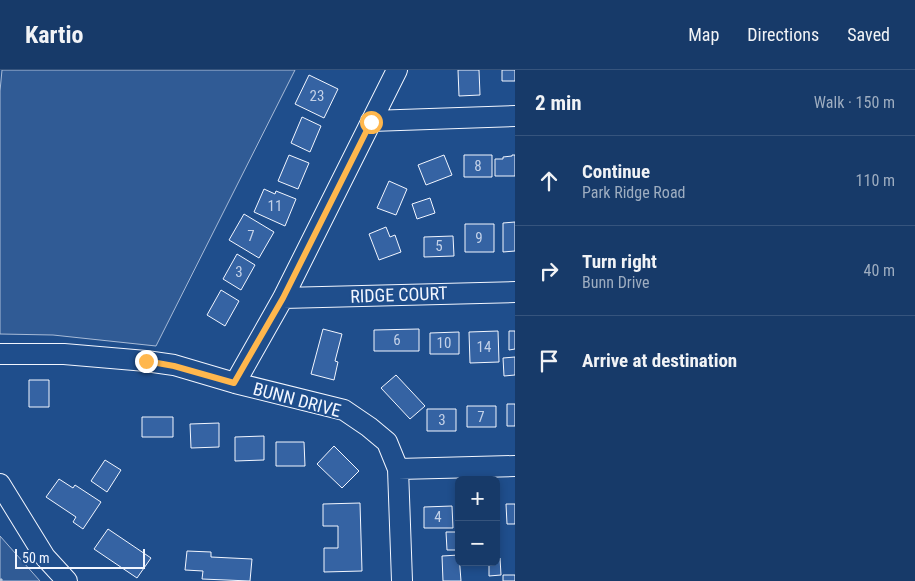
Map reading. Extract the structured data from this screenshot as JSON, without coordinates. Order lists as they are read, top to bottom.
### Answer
{
  "streets": {
    "street": ["RIDGE COURT", "BUNN DRIVE"]
  },
  "house_numbers": [
    "23",
    "8",
    "11",
    "7",
    "9",
    "5",
    "3",
    "6",
    "10",
    "14",
    "7",
    "3",
    "4"
  ],
  "scale_bar": "50 m",
  "page": {
    "header": "Kartio",
    "nav": ["Map", "Directions", "Saved"],
    "heading": ["2 min", "Walk · 150 m"],
    "list": [
      ["Continue", "Park Ridge Road", "110 m"],
      ["Turn right", "Bunn Drive", "40 m"],
      "Arrive at destination"
    ],
    "map_buttons": ["+", "−"],
    "scale": "50 m"
  }
}
